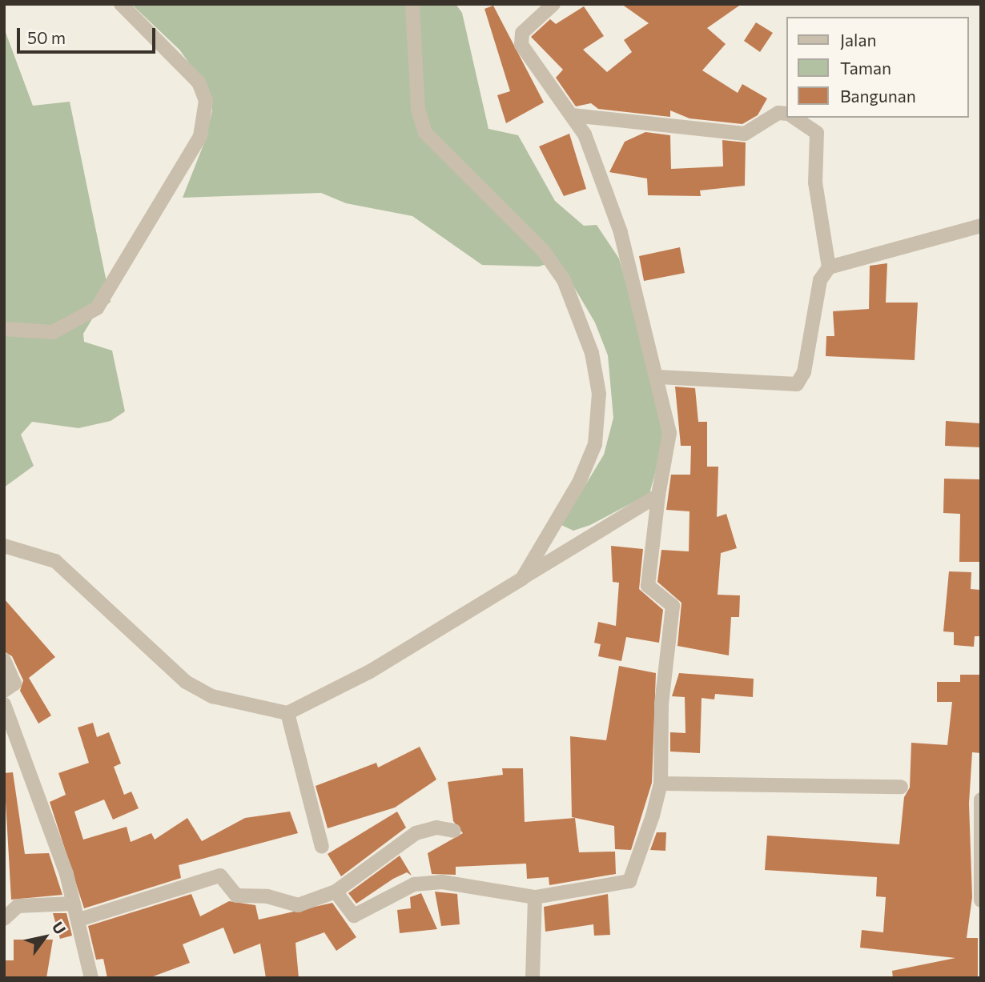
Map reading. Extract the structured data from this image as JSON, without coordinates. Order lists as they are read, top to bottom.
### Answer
{
  "legend": ["Jalan", "Taman", "Bangunan"],
  "scale_bar": "50 m",
  "north": "top right"
}
